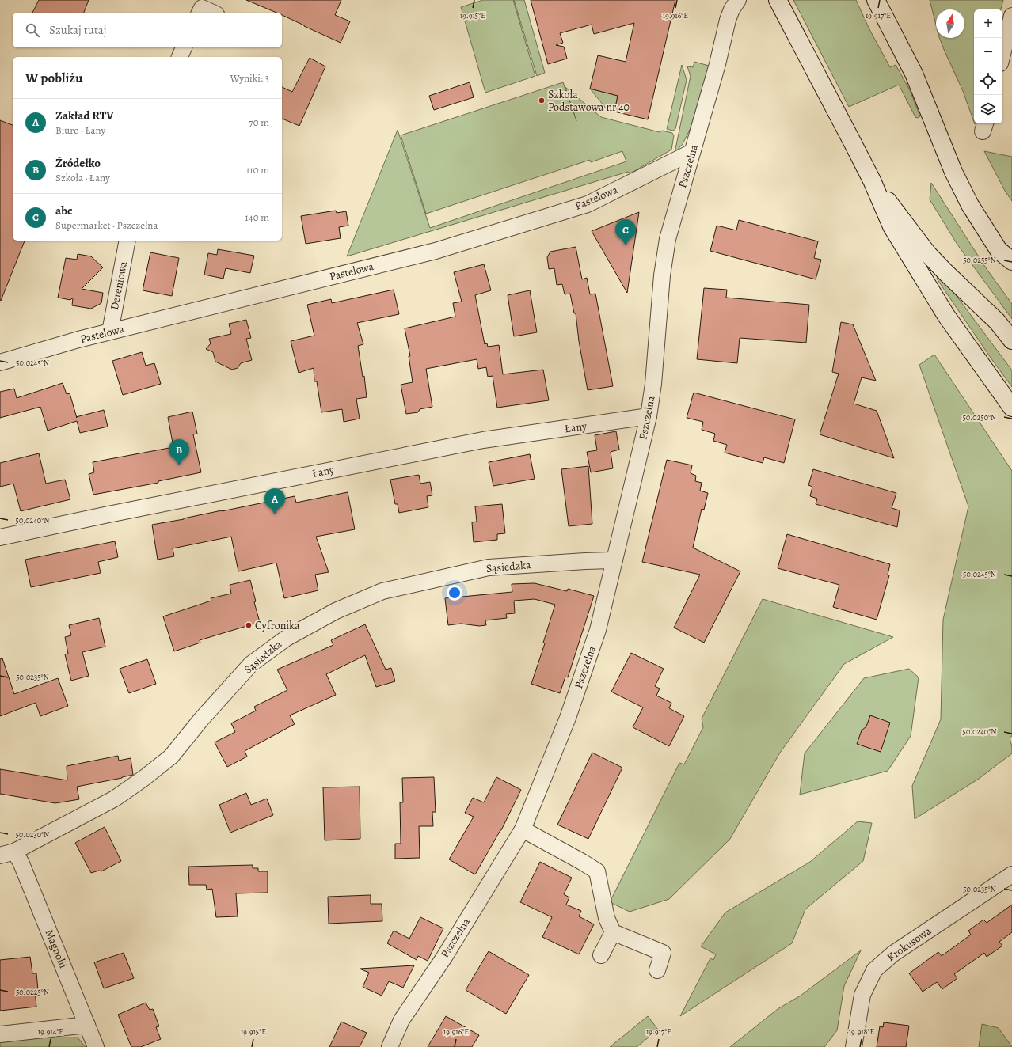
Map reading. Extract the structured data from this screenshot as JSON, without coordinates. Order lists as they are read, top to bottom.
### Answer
{
  "streets": {
    "street": [
      "Pszczelna",
      "Pastelowa",
      "Dereniowa",
      "Łany",
      "Sąsiedzka",
      "Krokusowa",
      "Magnolii"
    ]
  },
  "crossings": [
    ["Pszczelna", "Pastelowa"],
    ["Pszczelna", "Łany"],
    ["Pszczelna", "Sąsiedzka"],
    ["Pastelowa", "Dereniowa"],
    ["Sąsiedzka", "Magnolii"]
  ],
  "places": ["Szkoła Podstawowa nr 40", "Cyfronika"],
  "north": "top",
  "page": {
    "map_buttons": ["+", "−"],
    "search": "Szukaj tutaj",
    "heading": ["W pobliżu", "Wyniki: 3"],
    "list": [
      {
        "mark": "A",
        "name": "Zakład RTV",
        "note": "Biuro · Łany",
        "value": "70 m"
      },
      {
        "mark": "B",
        "name": "Źródełko",
        "note": "Szkoła · Łany",
        "value": "110 m"
      },
      {
        "mark": "C",
        "name": "abc",
        "note": "Supermarket · Pszczelna",
        "value": "140 m"
      }
    ],
    "pins": ["C", "B", "A"]
  },
  "coordinates": [
    "19.915°E",
    "19.916°E",
    "19.917°E",
    "50.0255°N",
    "50.0245°N",
    "50.0250°N",
    "50.0240°N",
    "50.0235°N",
    "50.0230°N",
    "50.0225°N",
    "19.914°E",
    "19.918°E"
  ]
}
